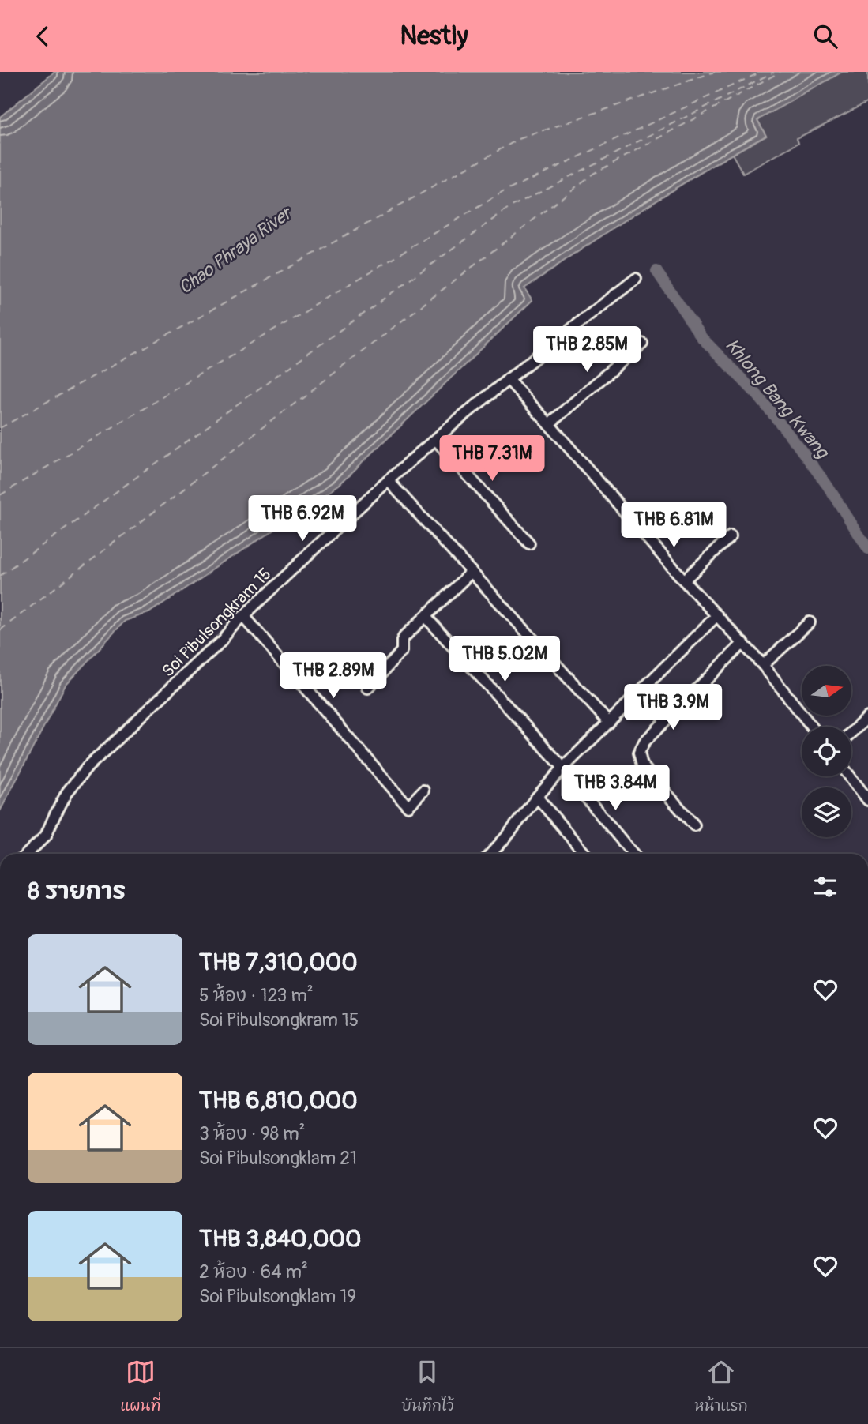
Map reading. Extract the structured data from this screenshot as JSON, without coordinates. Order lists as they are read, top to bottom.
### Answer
{
  "streets": {
    "street": ["Soi Pibulsongkram 15"]
  },
  "water": ["Chao Phraya River", "Khlong Bang Kwang"],
  "north": "right",
  "page": {
    "header": "Nestly",
    "price": [
      "THB 2.85M",
      "THB 7.31M",
      "THB 6.92M",
      "THB 6.81M",
      "THB 5.02M",
      "THB 2.89M",
      "THB 3.9M",
      "THB 3.84M"
    ],
    "heading": "8 รายการ",
    "list": [
      {
        "name": "THB 7,310,000",
        "note": "5 ห้อง · 123 m² · Soi Pibulsongkram 15"
      },
      {
        "name": "THB 6,810,000",
        "note": "3 ห้อง · 98 m² · Soi Pibulsongklam 21"
      },
      {
        "name": "THB 3,840,000",
        "note": "2 ห้อง · 64 m² · Soi Pibulsongklam 19"
      }
    ],
    "tabs": ["แผนที่", "บันทึกไว้", "หน้าแรก"]
  }
}
